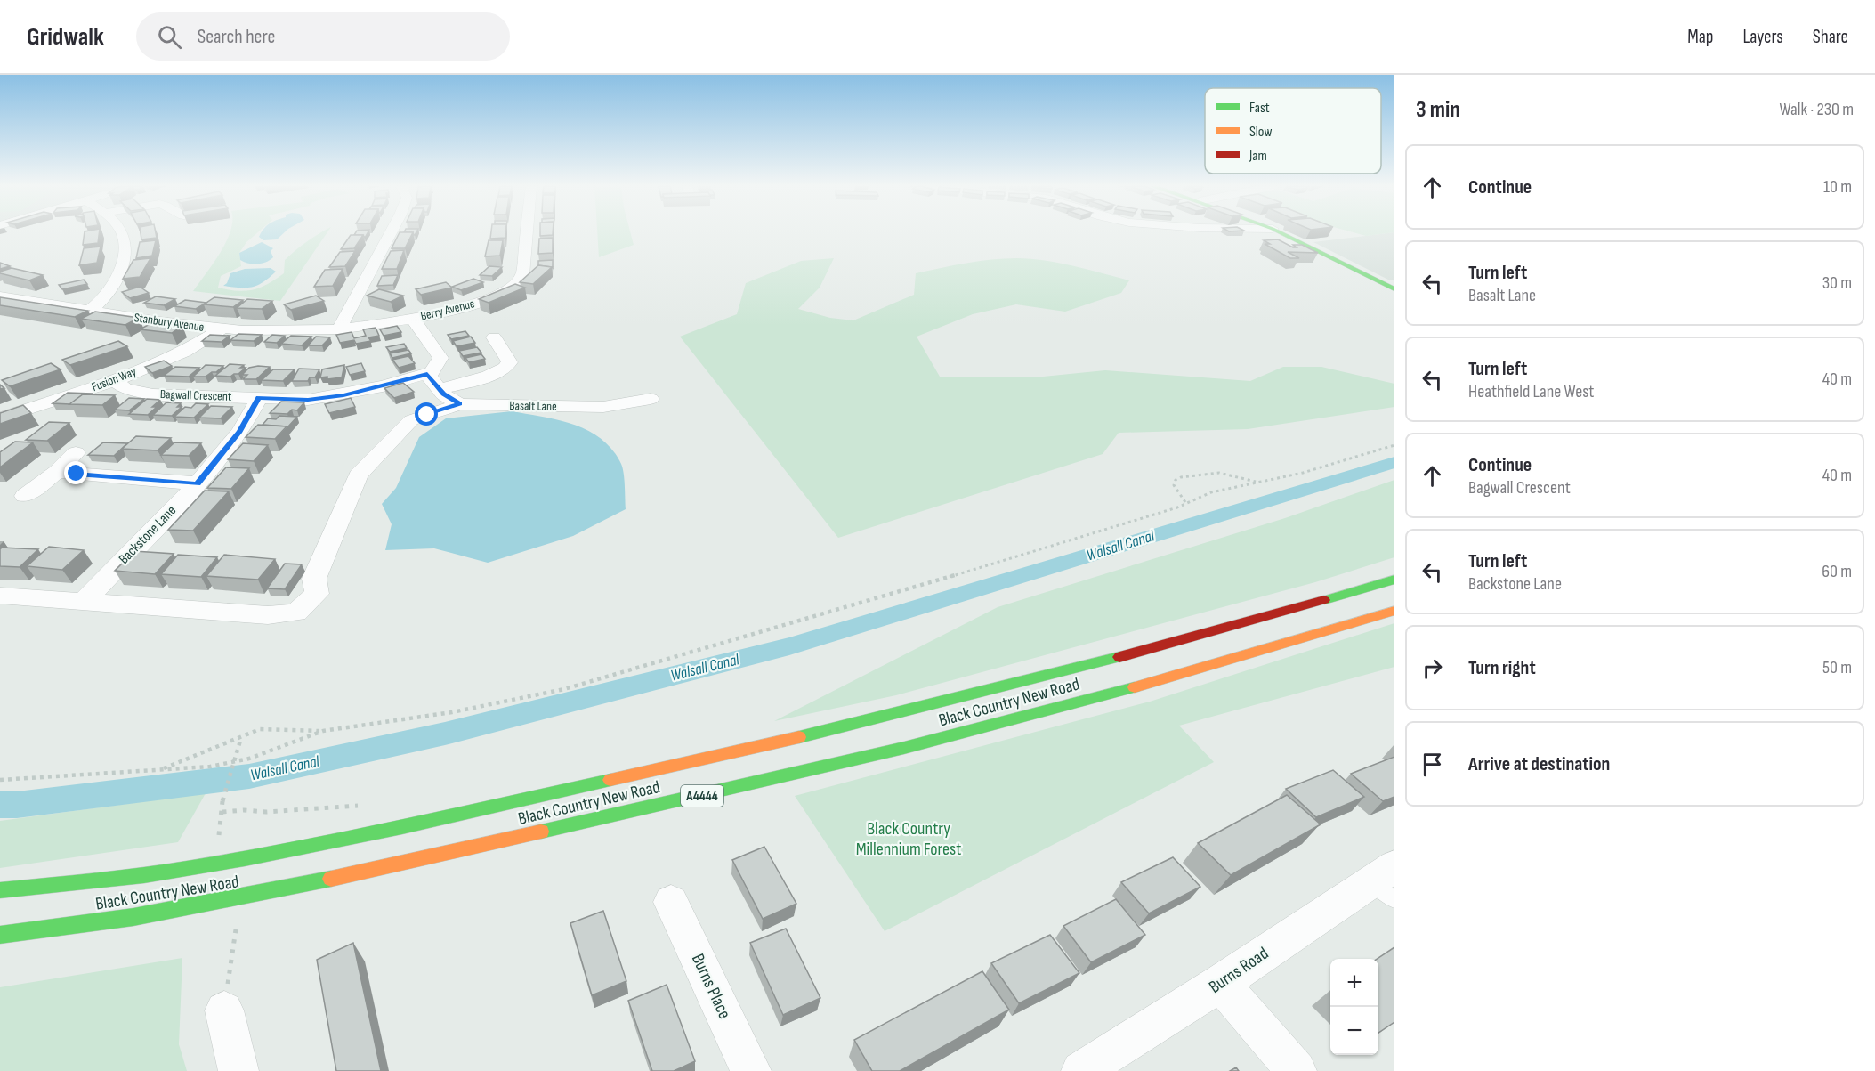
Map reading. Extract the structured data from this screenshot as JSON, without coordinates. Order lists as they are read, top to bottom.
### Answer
{
  "streets": {
    "main road": ["Black Country New Road", "A4444"],
    "street": [
      "Berry Avenue",
      "Stanbury Avenue",
      "Fusion Way",
      "Bagwall Crescent",
      "Basalt Lane",
      "Backstone Lane",
      "Burns Road",
      "Burns Place"
    ]
  },
  "crossings": [
    ["Berry Avenue", "Stanbury Avenue"],
    ["Stanbury Avenue", "Fusion Way"],
    ["Fusion Way", "Bagwall Crescent"],
    ["Bagwall Crescent", "Backstone Lane"],
    ["Basalt Lane", "Backstone Lane"]
  ],
  "water": ["Walsall Canal"],
  "parks": ["Black Country Millennium Forest"],
  "legend": ["Fast", "Slow", "Jam"],
  "page": {
    "header": "Gridwalk",
    "search": "Search here",
    "nav": ["Map", "Layers", "Share"],
    "heading": ["3 min", "Walk · 230 m"],
    "list": [
      ["Continue", "10 m"],
      ["Turn left", "Basalt Lane", "30 m"],
      ["Turn left", "Heathfield Lane West", "40 m"],
      ["Continue", "Bagwall Crescent", "40 m"],
      ["Turn left", "Backstone Lane", "60 m"],
      ["Turn right", "50 m"],
      "Arrive at destination"
    ],
    "map_buttons": ["+", "−"]
  }
}
